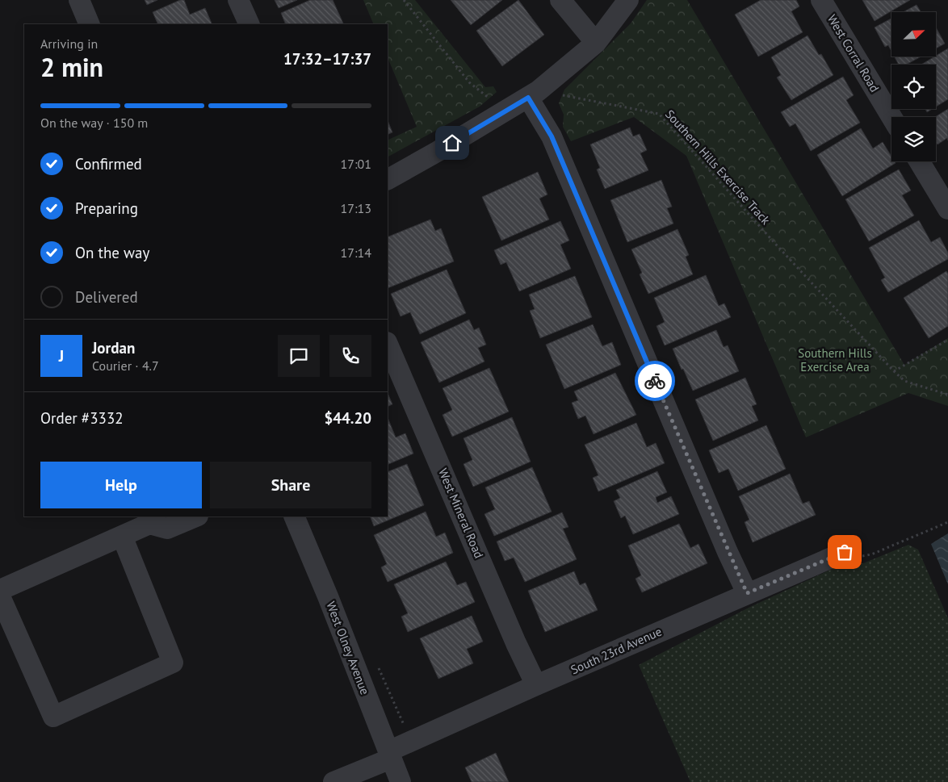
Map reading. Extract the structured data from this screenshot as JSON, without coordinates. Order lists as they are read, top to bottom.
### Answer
{
  "streets": {
    "street": [
      "West Corral Road",
      "West Mineral Road",
      "West Olney Avenue",
      "South 23rd Avenue"
    ],
    "path": ["Southern Hills Exercise Track"]
  },
  "crossings": [
    ["West Mineral Road", "South 23rd Avenue"],
    ["West Olney Avenue", "South 23rd Avenue"]
  ],
  "parks": ["Southern Hills Exercise Area"],
  "north": "top right",
  "page": {
    "heading": ["2 min", "Arriving in", "17:32–17:37"],
    "panel": [
      "Jordan",
      "Courier · 4.7",
      "Order #3332",
      "$44.20"
    ],
    "bar": "On the way · 150 m",
    "list": [
      ["Confirmed", "17:01"],
      ["Preparing", "17:13"],
      ["On the way", "17:14"],
      "Delivered"
    ],
    "round": "J",
    "buttons": ["Help", "Share"]
  }
}
